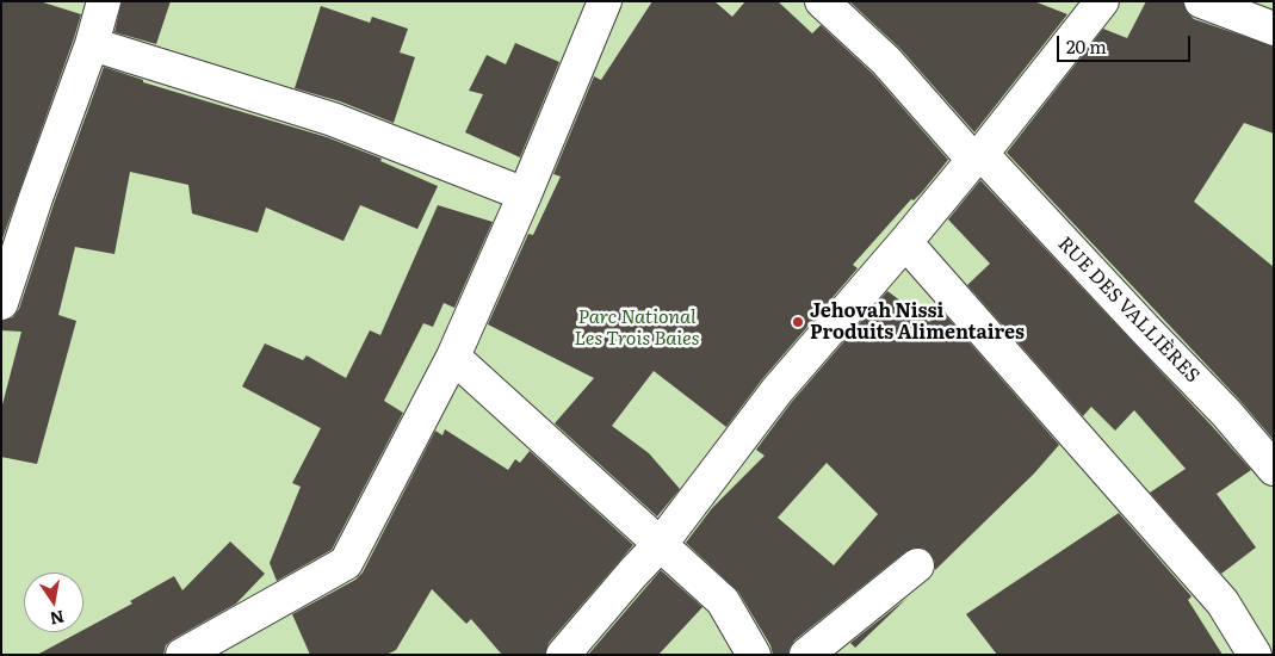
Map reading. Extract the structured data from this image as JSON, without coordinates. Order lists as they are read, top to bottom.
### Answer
{
  "streets": {
    "street": ["RUE DES VALLIÈRES"]
  },
  "parks": ["Parc National Les Trois Baies"],
  "places": ["Jehovah Nissi Produits Alimentaires"],
  "scale_bar": "20 m",
  "north": "bottom"
}
